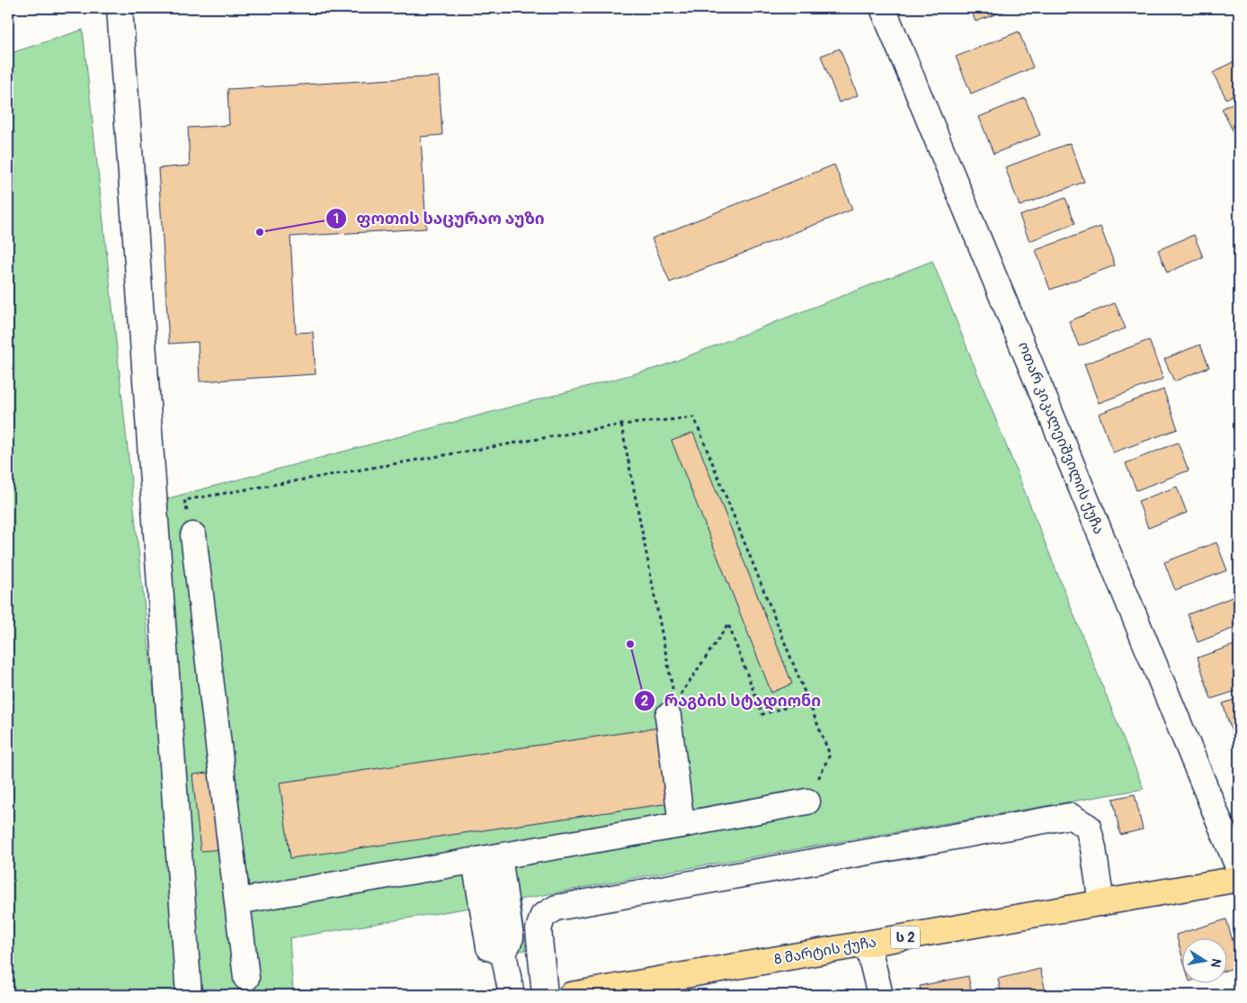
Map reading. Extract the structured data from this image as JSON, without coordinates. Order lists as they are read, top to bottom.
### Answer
{
  "streets": {
    "highway": ["ს 2", "8 მარტის ქუჩა"],
    "street": ["ოთარ კიკალეიშვილის ქუჩა"]
  },
  "places": ["ფოთის საცურაო აუზი", "რაგბის სტადიონი"],
  "north": "right"
}
